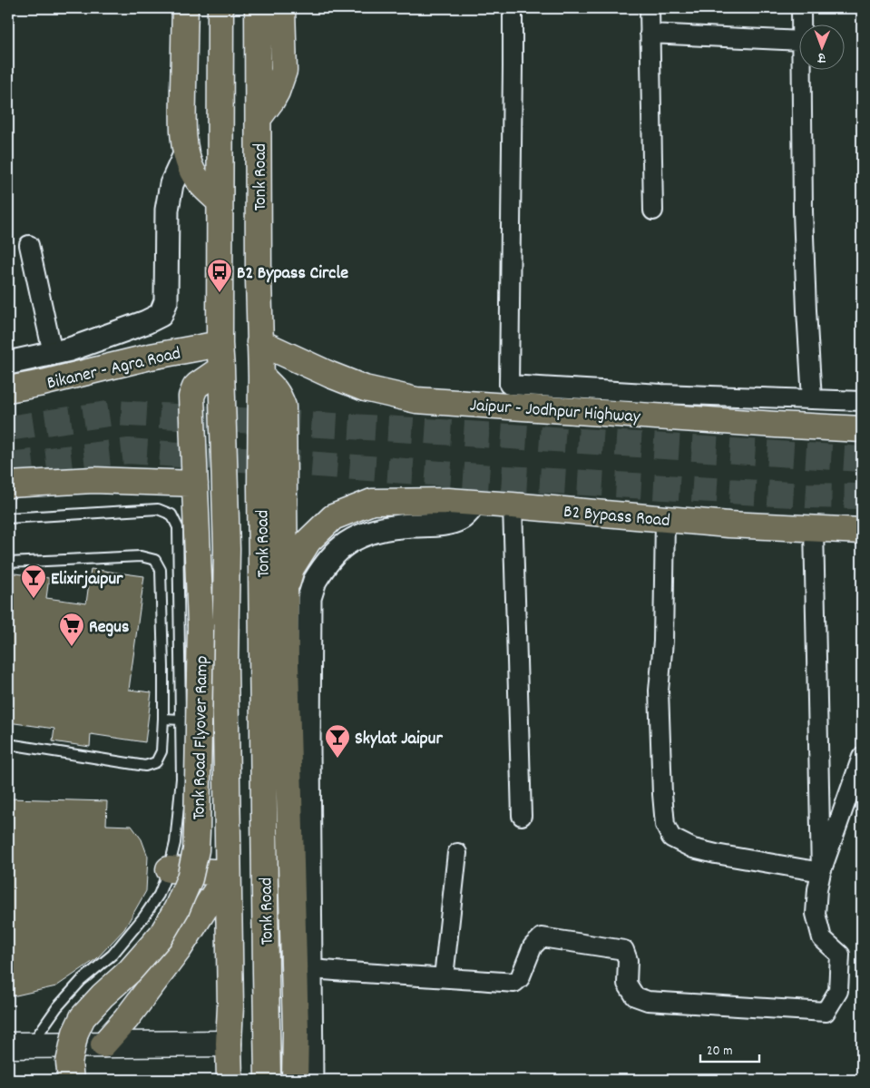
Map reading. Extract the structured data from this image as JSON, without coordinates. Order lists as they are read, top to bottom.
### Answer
{
  "streets": {
    "main road": [
      "Tonk Road",
      "Bikaner - Agra Road",
      "Jaipur - Jodhpur Highway",
      "B2 Bypass Road",
      "Tonk Road Flyover Ramp"
    ]
  },
  "crossings": [
    ["Tonk Road", "Bikaner - Agra Road"],
    ["Tonk Road", "Jaipur - Jodhpur Highway"],
    ["Tonk Road", "Tonk Road Flyover Ramp"]
  ],
  "places": {
    "bus stop": ["B2 Bypass Circle"],
    "bar": ["Elixirjaipur", "Skylat Jaipur"],
    "supermarket": ["Regus"]
  },
  "scale_bar": "20 m",
  "north": "bottom"
}
